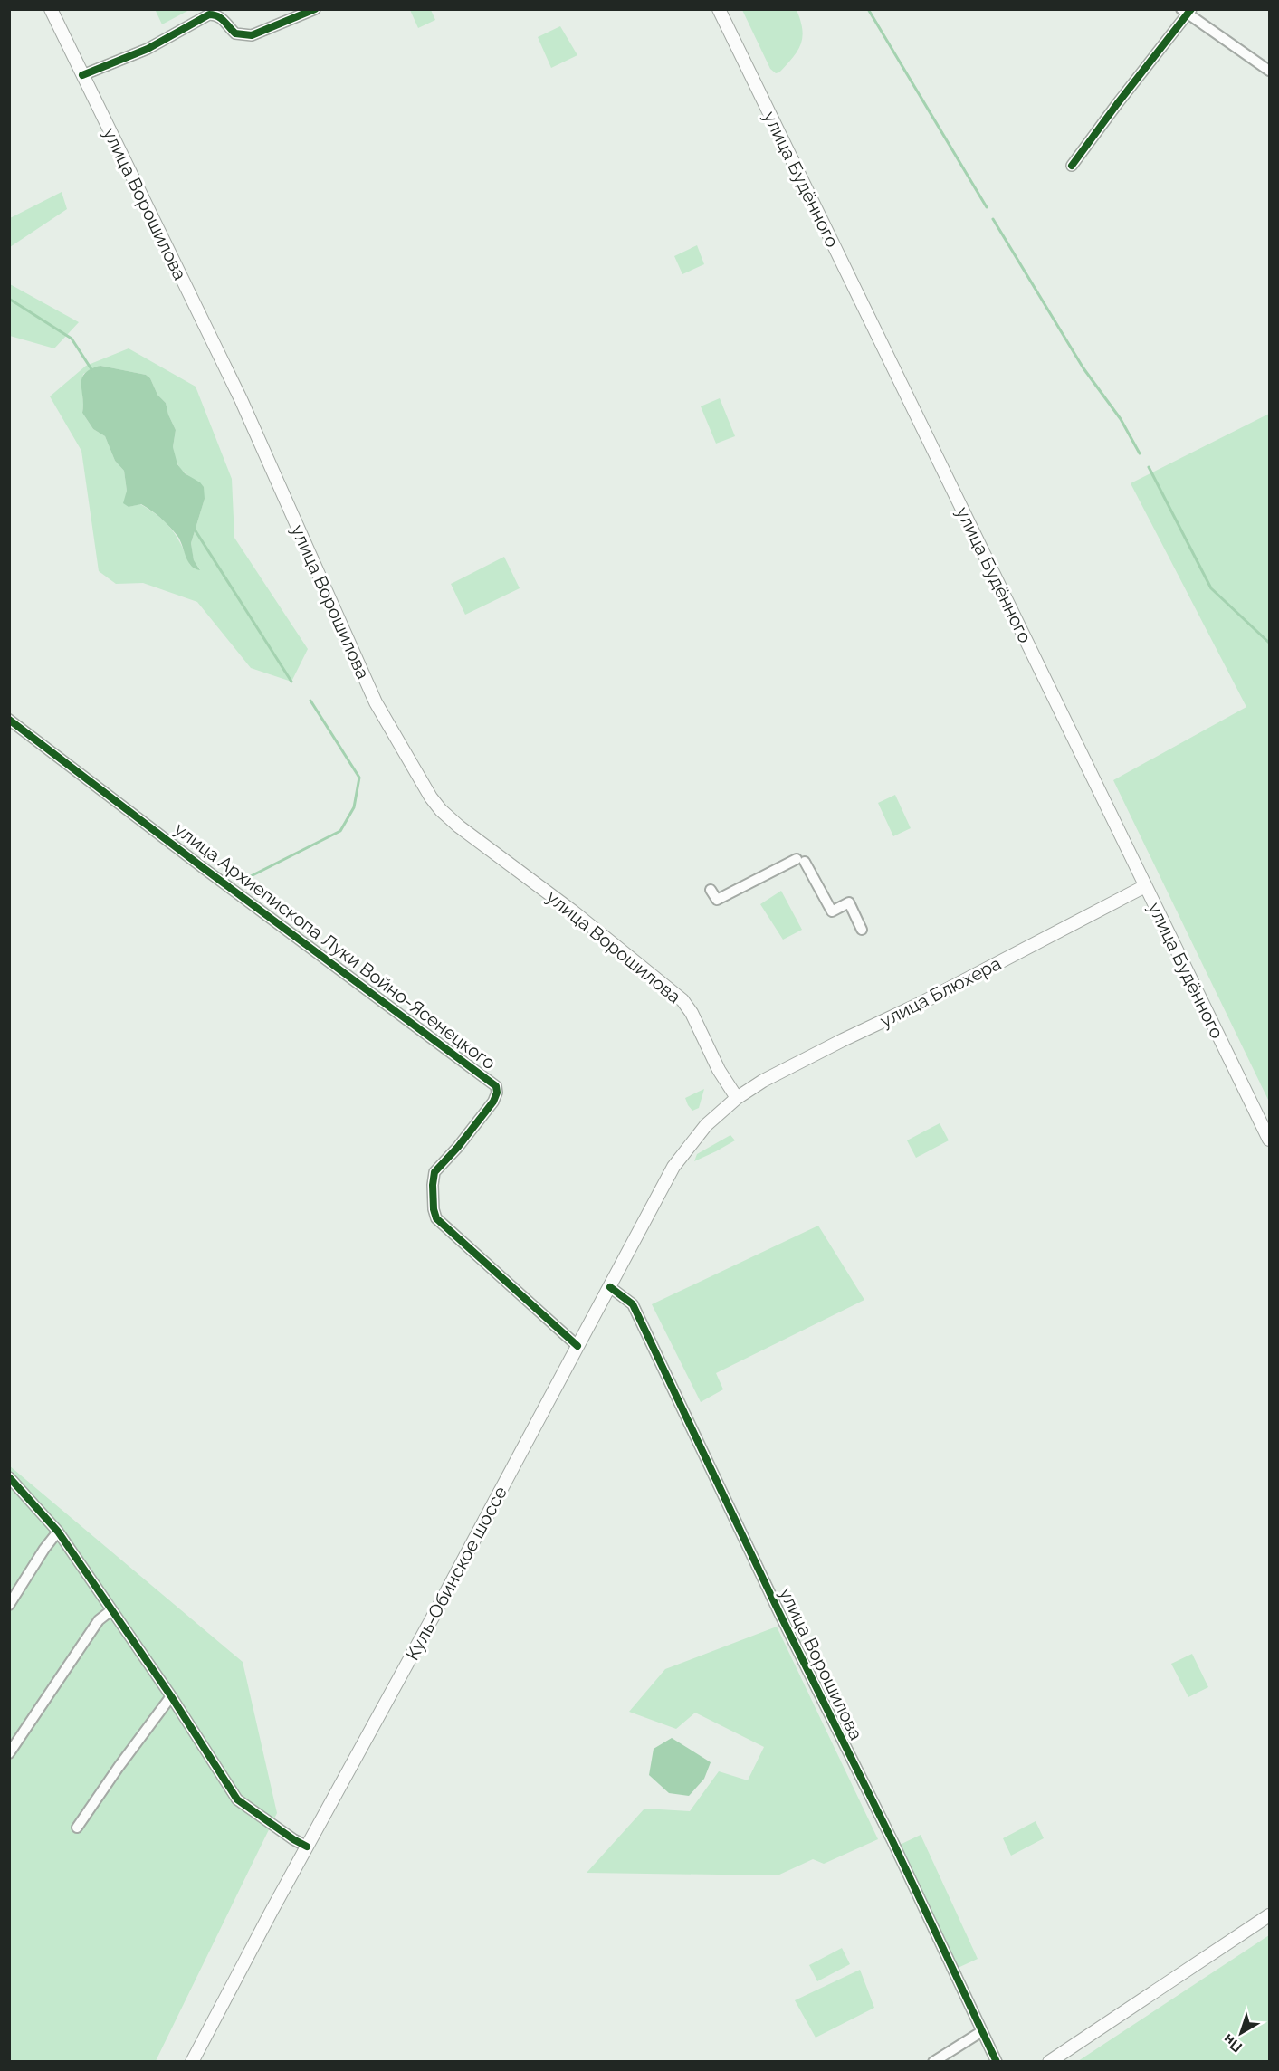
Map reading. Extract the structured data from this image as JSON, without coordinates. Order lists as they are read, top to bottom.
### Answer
{
  "streets": {
    "main road": [
      "улица Будённого",
      "улица Ворошилова",
      "улица Блюхера",
      "Куль-Обинское шоссе"
    ],
    "street": ["улица Архиепископа Луки Войно-Ясенецкого"]
  },
  "crossings": [
    ["улица Будённого", "улица Блюхера"],
    ["улица Ворошилова", "улица Блюхера"],
    ["улица Ворошилова", "Куль-Обинское шоссе"],
    ["улица Архиепископа Луки Войно-Ясенецкого", "Куль-Обинское шоссе"],
    ["улица Блюхера", "Куль-Обинское шоссе"]
  ],
  "north": "bottom left"
}
